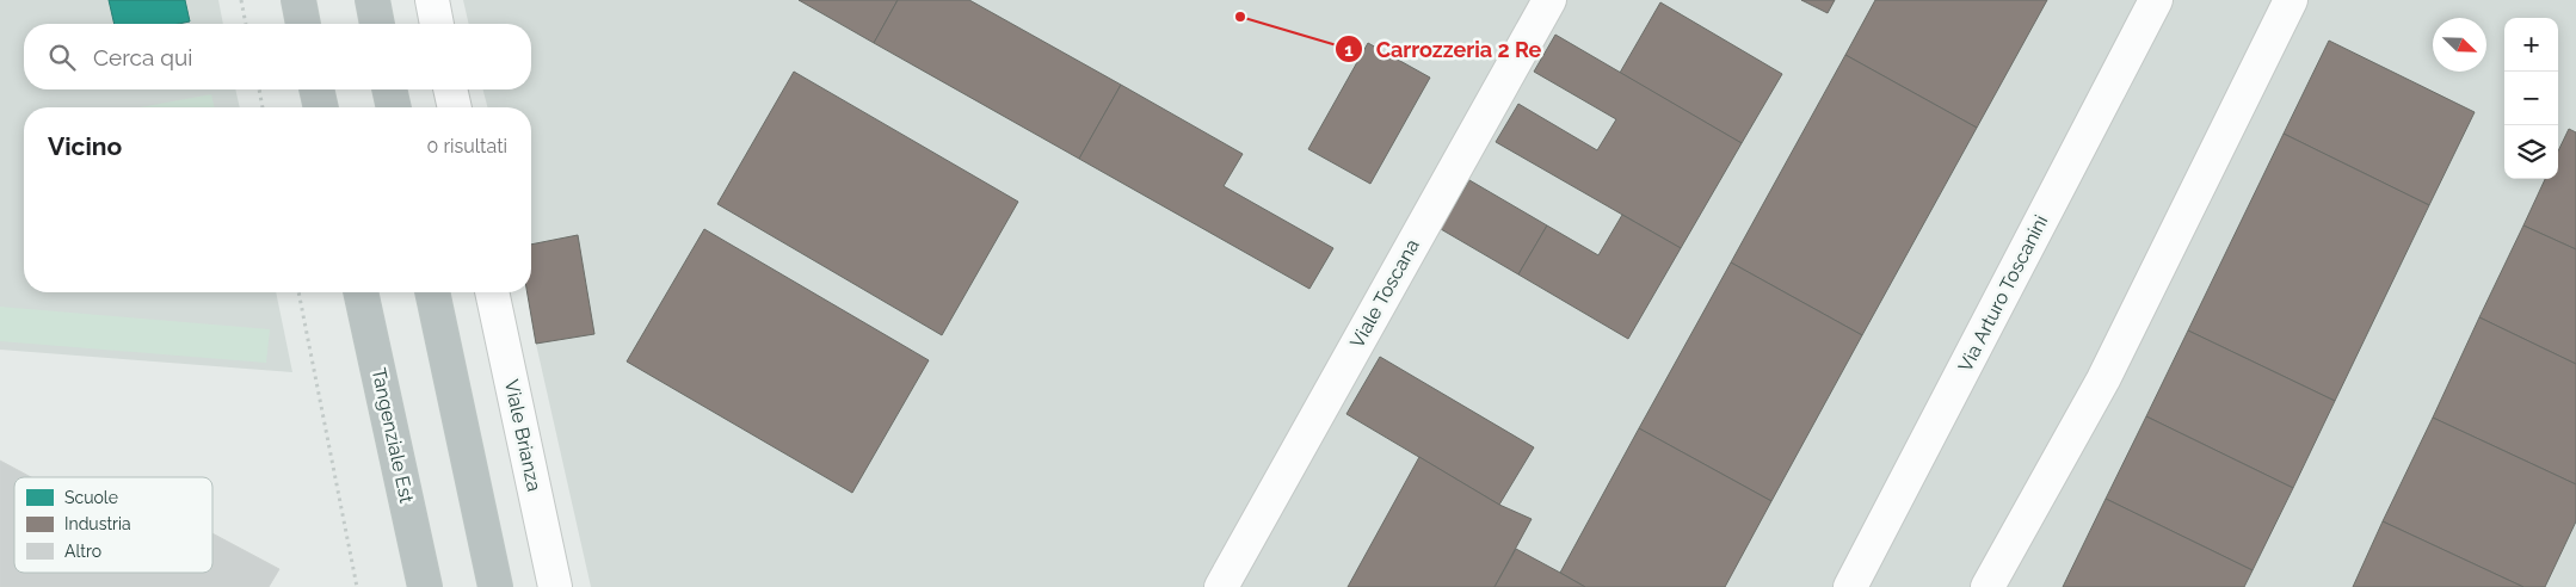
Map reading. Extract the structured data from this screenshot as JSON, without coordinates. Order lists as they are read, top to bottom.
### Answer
{
  "streets": {
    "highway": ["Tangenziale Est"],
    "street": ["Viale Toscana", "Via Arturo Toscanini", "Viale Brianza"]
  },
  "places": ["Carrozzeria 2 Re"],
  "legend": ["Scuole", "Industria", "Altro"],
  "north": "bottom right",
  "page": {
    "map_buttons": ["+", "−"],
    "search": "Cerca qui",
    "heading": ["Vicino", "0 risultati"]
  }
}
